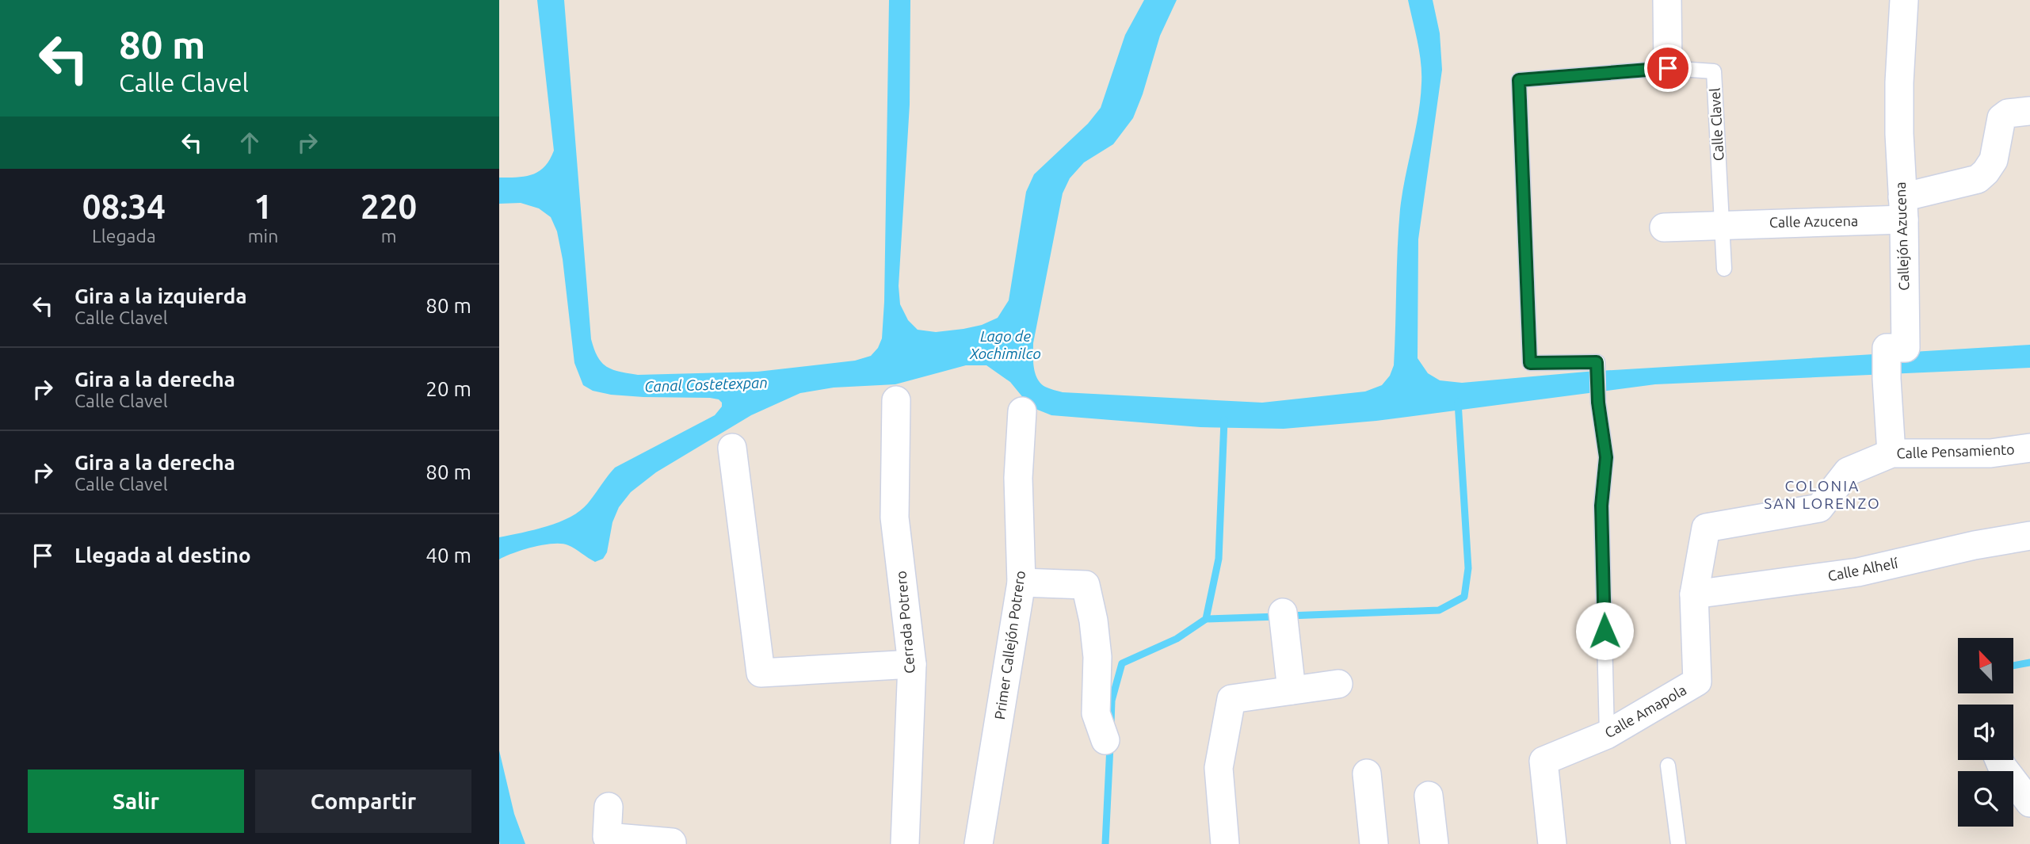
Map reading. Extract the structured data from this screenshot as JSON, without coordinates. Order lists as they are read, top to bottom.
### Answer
{
  "streets": {
    "street": [
      "Calle Azucena",
      "Callejón Azucena",
      "Calle Pensamiento",
      "Calle Alhelí",
      "Cerrada Potrero",
      "Primer Callejón Potrero",
      "Calle Amapola"
    ],
    "lane": ["Calle Clavel"]
  },
  "crossings": [
    ["Calle Clavel", "Calle Azucena"],
    ["Calle Clavel", "Calle Amapola"],
    ["Calle Azucena", "Callejón Azucena"],
    ["Callejón Azucena", "Calle Pensamiento"],
    ["Calle Pensamiento", "Calle Alhelí"],
    ["Calle Pensamiento", "Calle Amapola"],
    ["Calle Alhelí", "Calle Amapola"]
  ],
  "districts": ["COLONIA SAN LORENZO"],
  "water": ["Lago de Xochimilco", "Canal Costetexpan"],
  "north": "top left",
  "page": {
    "turn": ["80 m", "Calle Clavel"],
    "eta": [
      "08:34",
      "Llegada",
      "1",
      "min",
      "220",
      "m"
    ],
    "list": [
      {
        "name": "Gira a la izquierda",
        "note": "Calle Clavel",
        "value": "80 m"
      },
      {
        "name": "Gira a la derecha",
        "note": "Calle Clavel",
        "value": "20 m"
      },
      {
        "name": "Gira a la derecha",
        "note": "Calle Clavel",
        "value": "80 m"
      },
      {
        "name": "Llegada al destino",
        "value": "40 m"
      }
    ],
    "buttons": ["Salir", "Compartir"]
  }
}
